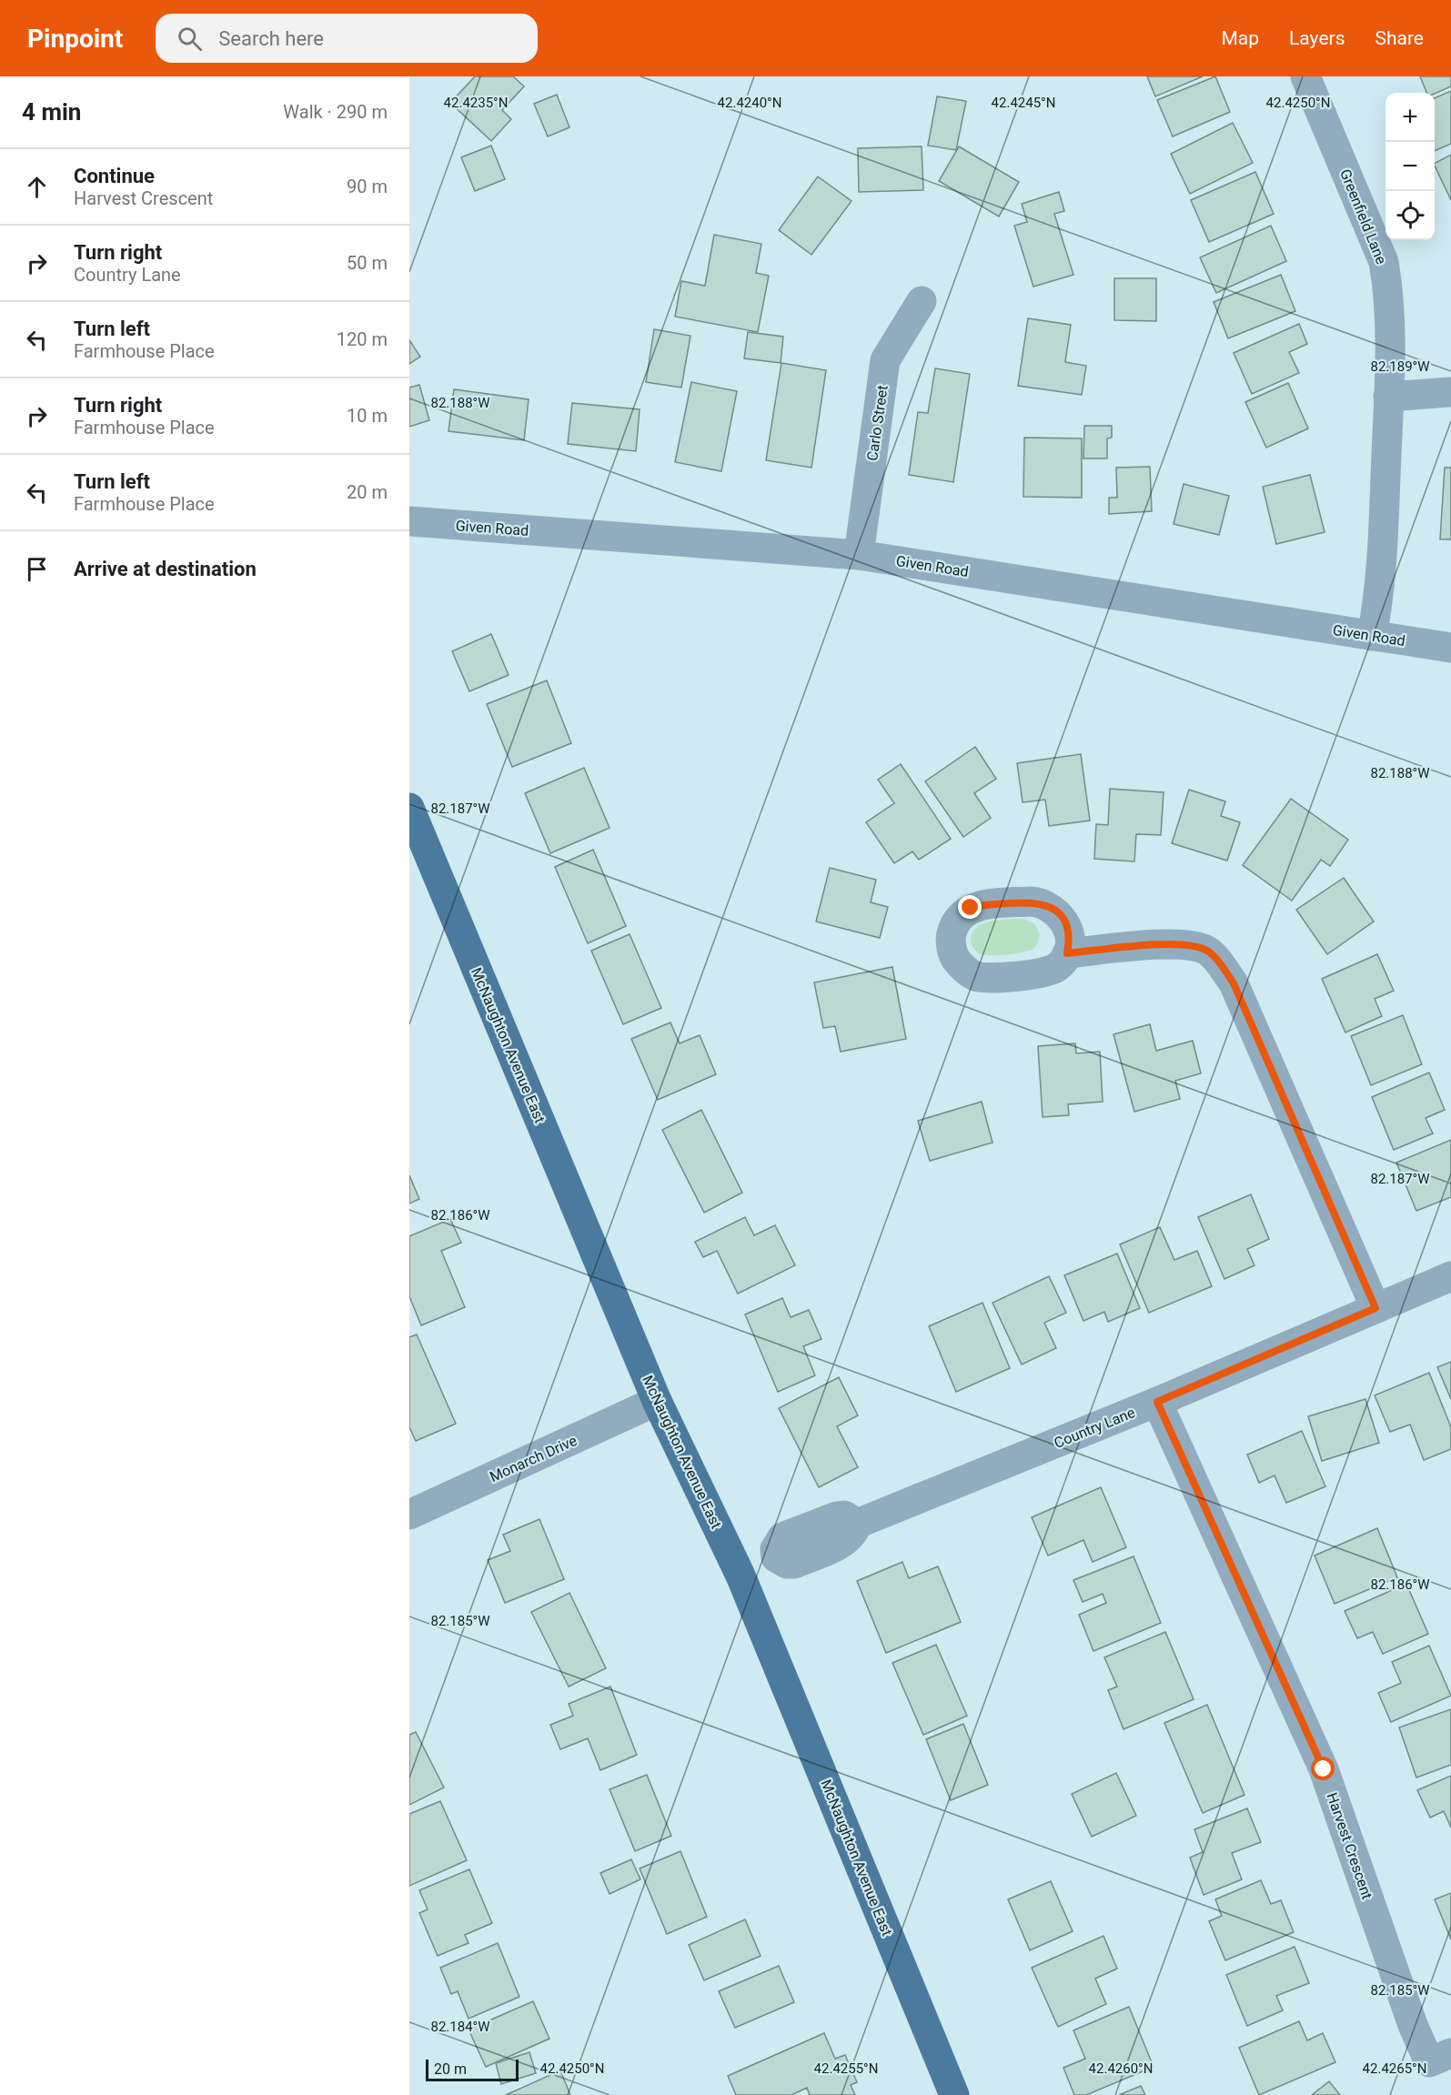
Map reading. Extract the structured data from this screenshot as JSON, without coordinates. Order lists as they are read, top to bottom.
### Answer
{
  "streets": {
    "main road": ["McNaughton Avenue East"],
    "street": [
      "Greenfield Lane",
      "Carlo Street",
      "Given Road",
      "Country Lane",
      "Monarch Drive",
      "Harvest Crescent"
    ]
  },
  "crossings": [
    ["Greenfield Lane", "Given Road"],
    ["Carlo Street", "Given Road"],
    ["McNaughton Avenue East", "Country Lane"],
    ["McNaughton Avenue East", "Monarch Drive"],
    ["Country Lane", "Harvest Crescent"]
  ],
  "scale_bar": "20 m",
  "page": {
    "header": "Pinpoint",
    "search": "Search here",
    "nav": ["Map", "Layers", "Share"],
    "heading": ["4 min", "Walk · 290 m"],
    "map_buttons": ["+", "−"],
    "list": [
      ["Continue", "Harvest Crescent", "90 m"],
      ["Turn right", "Country Lane", "50 m"],
      ["Turn left", "Farmhouse Place", "120 m"],
      ["Turn right", "Farmhouse Place", "10 m"],
      ["Turn left", "Farmhouse Place", "20 m"],
      "Arrive at destination"
    ],
    "scale": "20 m"
  },
  "coordinates": [
    "42.4235°N",
    "42.4240°N",
    "42.4245°N",
    "42.4250°N",
    "82.189°W",
    "82.188°W",
    "82.187°W",
    "82.186°W",
    "82.185°W",
    "82.184°W",
    "42.4255°N",
    "42.4260°N",
    "42.4265°N"
  ]
}
